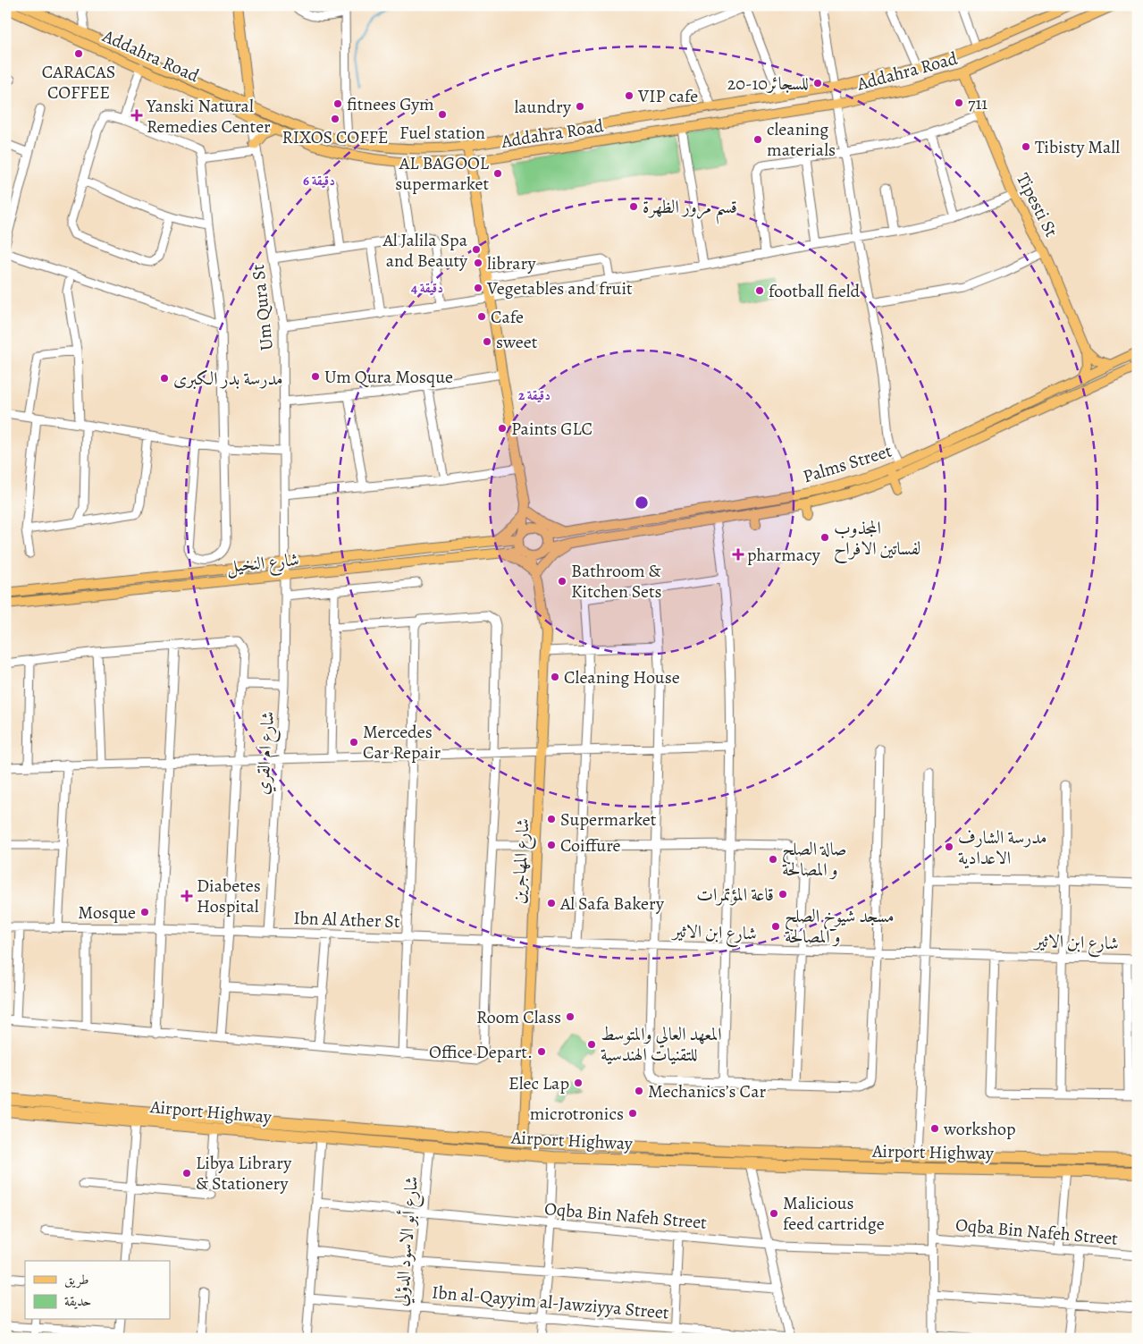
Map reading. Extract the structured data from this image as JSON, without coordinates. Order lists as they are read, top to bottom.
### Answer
{
  "streets": {
    "highway": ["Airport Highway"],
    "main road": [
      "Addahra Road",
      "Tipesti St",
      "Palms Street",
      "شارع النخيل",
      "شارع المهاجرين"
    ],
    "street": [
      "Um Qura St",
      "شارع ام القري",
      "Ibn Al Ather St",
      "شارع ابن الاثير",
      "Oqba Bin Nafeh Street",
      "شارع أبو الاسود الدؤلي",
      "Ibn al-Qayyim al-Jawziyya Street"
    ]
  },
  "crossings": [
    ["Addahra Road", "Tipesti St"],
    ["Addahra Road", "Um Qura St"],
    ["Um Qura St", "شارع النخيل"],
    ["Um Qura St", "شارع ام القري"],
    ["Palms Street", "شارع النخيل"],
    ["Palms Street", "شارع المهاجرين"],
    ["شارع النخيل", "شارع ام القري"],
    ["شارع النخيل", "شارع المهاجرين"],
    ["شارع ام القري", "Ibn Al Ather St"],
    ["شارع المهاجرين", "Ibn Al Ather St"],
    ["شارع المهاجرين", "شارع ابن الاثير"],
    ["شارع المهاجرين", "Airport Highway"],
    ["Ibn Al Ather St", "شارع ابن الاثير"],
    ["Airport Highway", "شارع أبو الاسود الدؤلي"],
    ["Oqba Bin Nafeh Street", "شارع أبو الاسود الدؤلي"],
    ["شارع أبو الاسود الدؤلي", "Ibn al-Qayyim al-Jawziyya Street"]
  ],
  "places": {
    "other": [
      "CARACAS COFFEE",
      "20-10للسجائر",
      "VIP cafe",
      "711",
      "fitnees Gym",
      "laundry",
      "Fuel station",
      "RIXOS COFFE",
      "cleaning materials",
      "Tibisty Mall",
      "AL BAGOOL supermarket",
      "قسم مرور الظهرة",
      "Al Jalila Spa and Beauty",
      "library",
      "Vegetables and fruit",
      "football field",
      "Cafe",
      "sweet",
      "Um Qura Mosque",
      "مدرسة بدر الكبرى",
      "Paints GLC",
      "المجذوب لفساتين الافراح",
      "Bathroom & Kitchen Sets",
      "Cleaning House",
      "Mercedes Car Repair",
      "Supermarket",
      "Coiffure",
      "مدرسة الشارف الاعدادية",
      "صالة الصلح و المصالحة",
      "قاعة المؤتمرات",
      "Al Safa Bakery",
      "Mosque",
      "مسجد شيوخ الصلح و المصالحة",
      "Room Class",
      "المعهد العالي والمتوسط للتقنيات الهندسية",
      "Office Depart.",
      "Elec Lap",
      "Mechanics’s Car",
      "microtronics",
      "workshop",
      "Libya Library & Stationery",
      "Malicious feed cartridge"
    ],
    "health": ["Yanski Natural Remedies Center", "pharmacy", "Diabetes Hospital"]
  },
  "legend": ["طريق", "حديقة"],
  "rings": ["6 دقيقة", "4 دقيقة", "2 دقيقة"]
}
